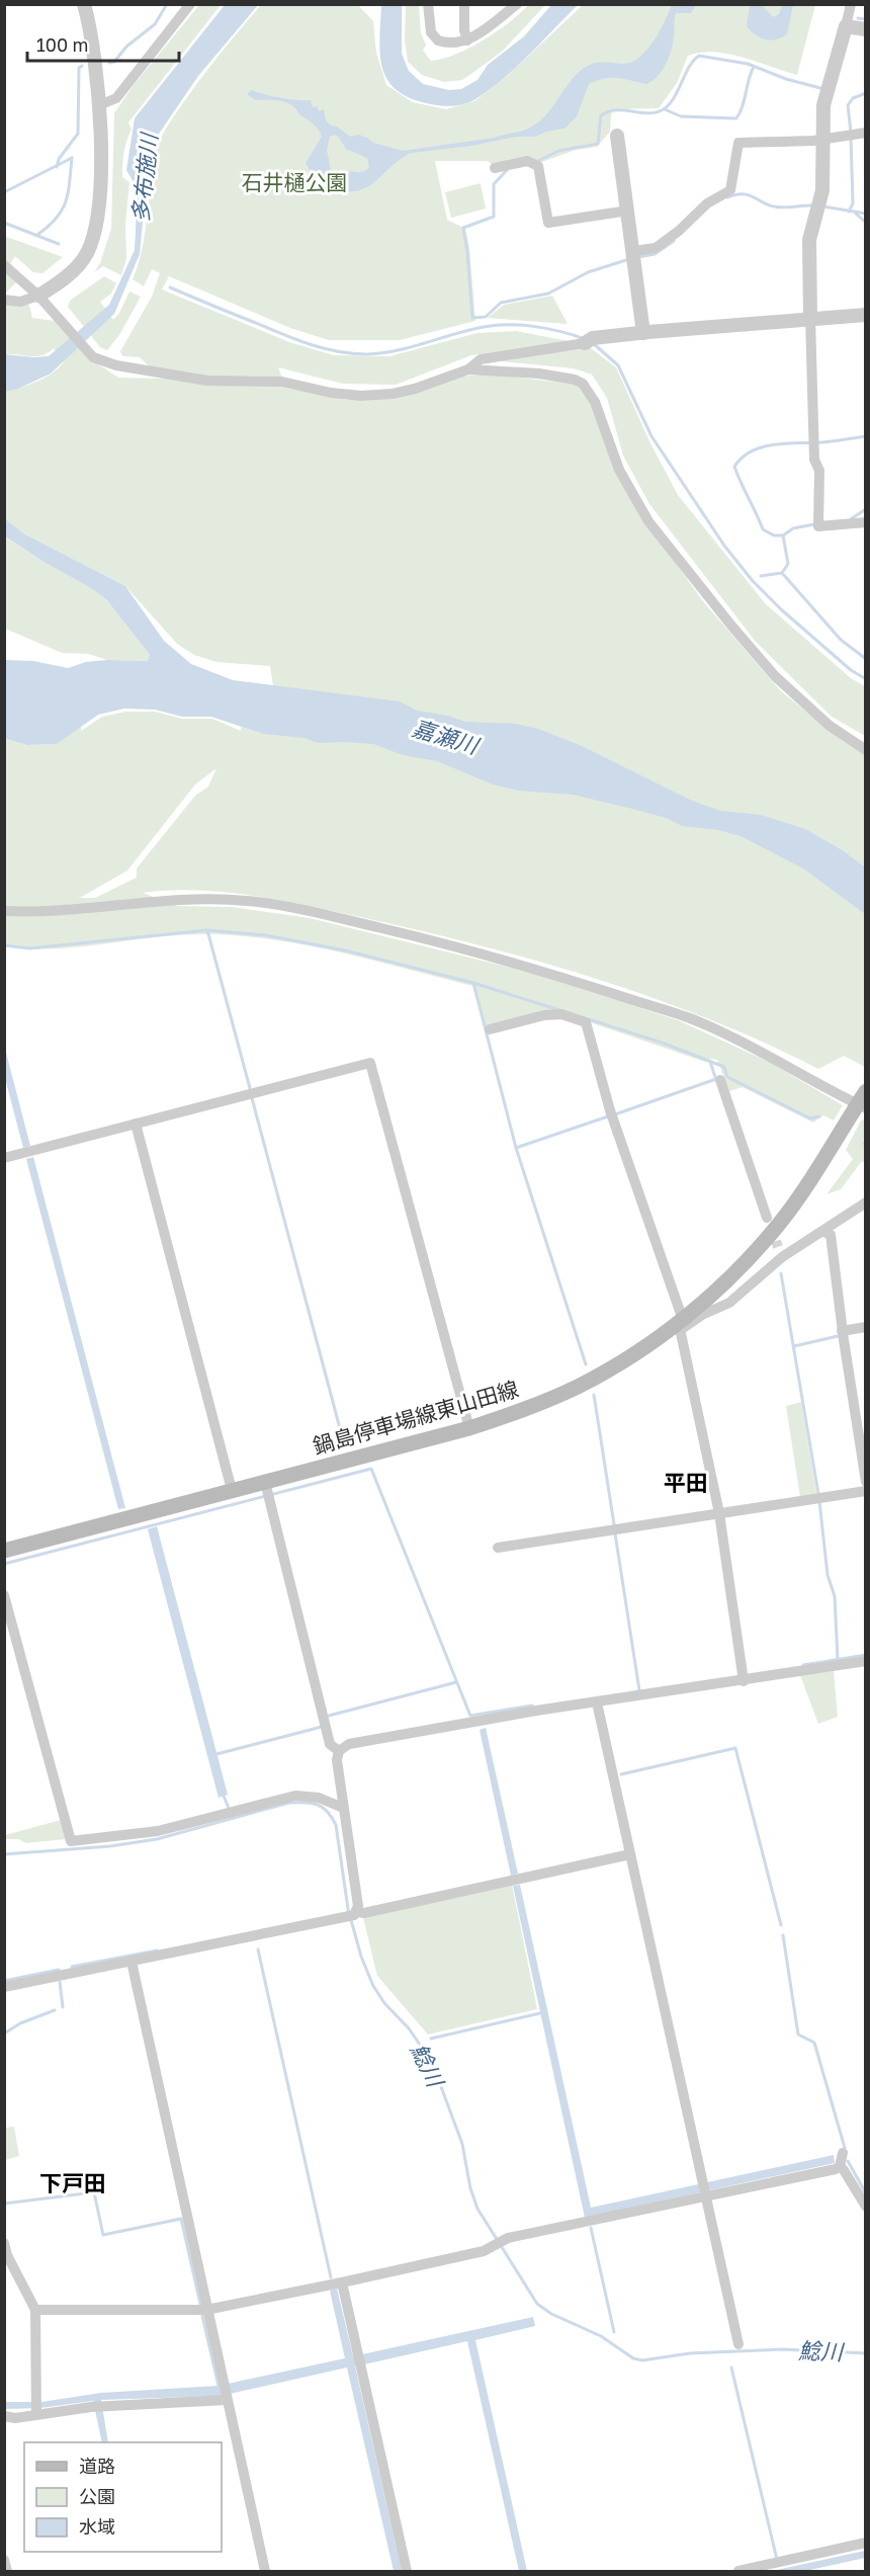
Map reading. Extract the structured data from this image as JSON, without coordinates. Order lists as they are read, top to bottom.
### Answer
{
  "streets": {
    "main road": ["鍋島停車場線東山田線"]
  },
  "districts": ["平田", "下戸田"],
  "water": ["多布施川", "嘉瀬川", "鯰川"],
  "parks": ["石井樋公園"],
  "legend": ["道路", "公園", "水域"],
  "scale_bar": "100 m"
}
